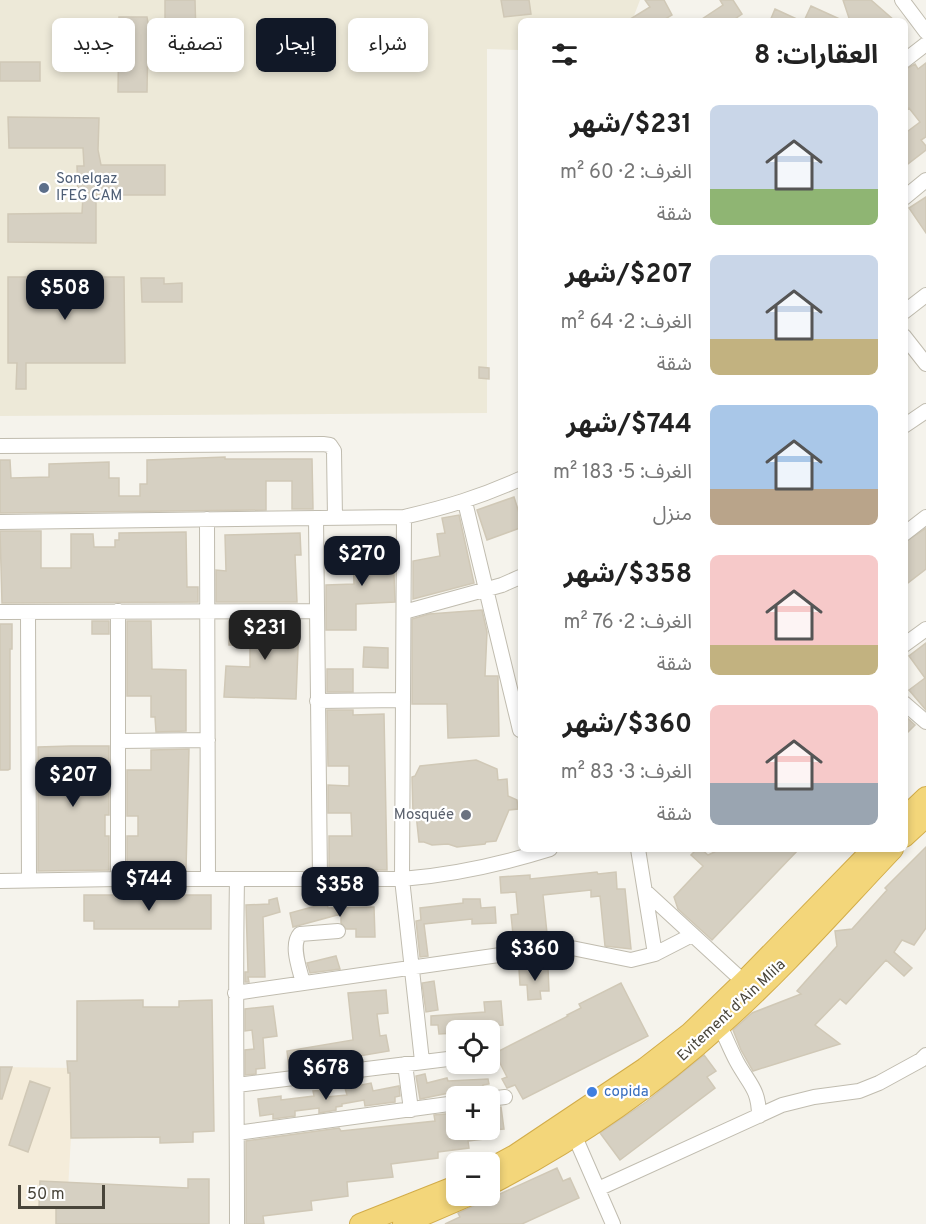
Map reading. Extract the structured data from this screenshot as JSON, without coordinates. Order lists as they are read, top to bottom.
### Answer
{
  "streets": {
    "highway": ["Evitement d'Ain Mlila"]
  },
  "places": ["Sonelgaz IFEG CAM", "Mosquée", "copida"],
  "scale_bar": "50 m",
  "page": {
    "chip": [
      "شراء",
      "إيجار",
      "تصفية",
      "جديد"
    ],
    "heading": "العقارات: 8",
    "list": [
      {
        "name": "$231/شهر",
        "note": "الغرف: 2 · 60 m² · شقة"
      },
      {
        "name": "$207/شهر",
        "note": "الغرف: 2 · 64 m² · شقة"
      },
      {
        "name": "$744/شهر",
        "note": "الغرف: 5 · 183 m² · منزل"
      },
      {
        "name": "$358/شهر",
        "note": "الغرف: 2 · 76 m² · شقة"
      },
      {
        "name": "$360/شهر",
        "note": "الغرف: 3 · 83 m² · شقة"
      }
    ],
    "price": [
      "$508",
      "$270",
      "$231",
      "$207",
      "$744",
      "$358",
      "$360",
      "$678"
    ],
    "map_buttons": ["+", "−"],
    "scale": "50 m"
  }
}
